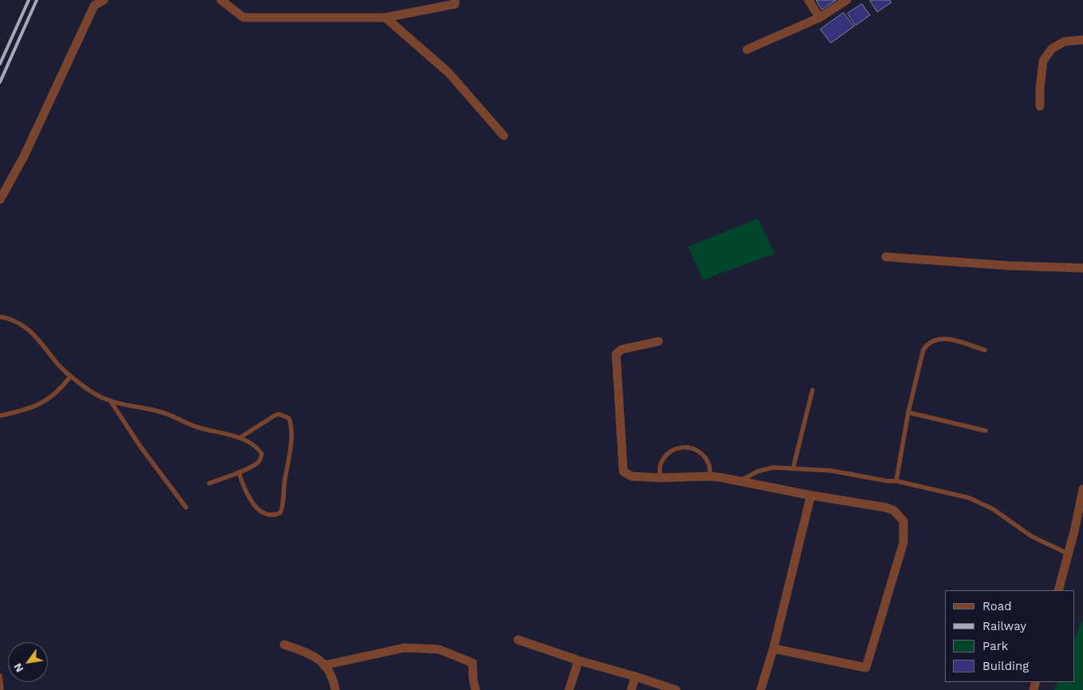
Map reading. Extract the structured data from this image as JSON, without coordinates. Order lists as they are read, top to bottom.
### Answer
{
  "legend": [
    "Road",
    "Railway",
    "Park",
    "Building"
  ],
  "north": "bottom left"
}
